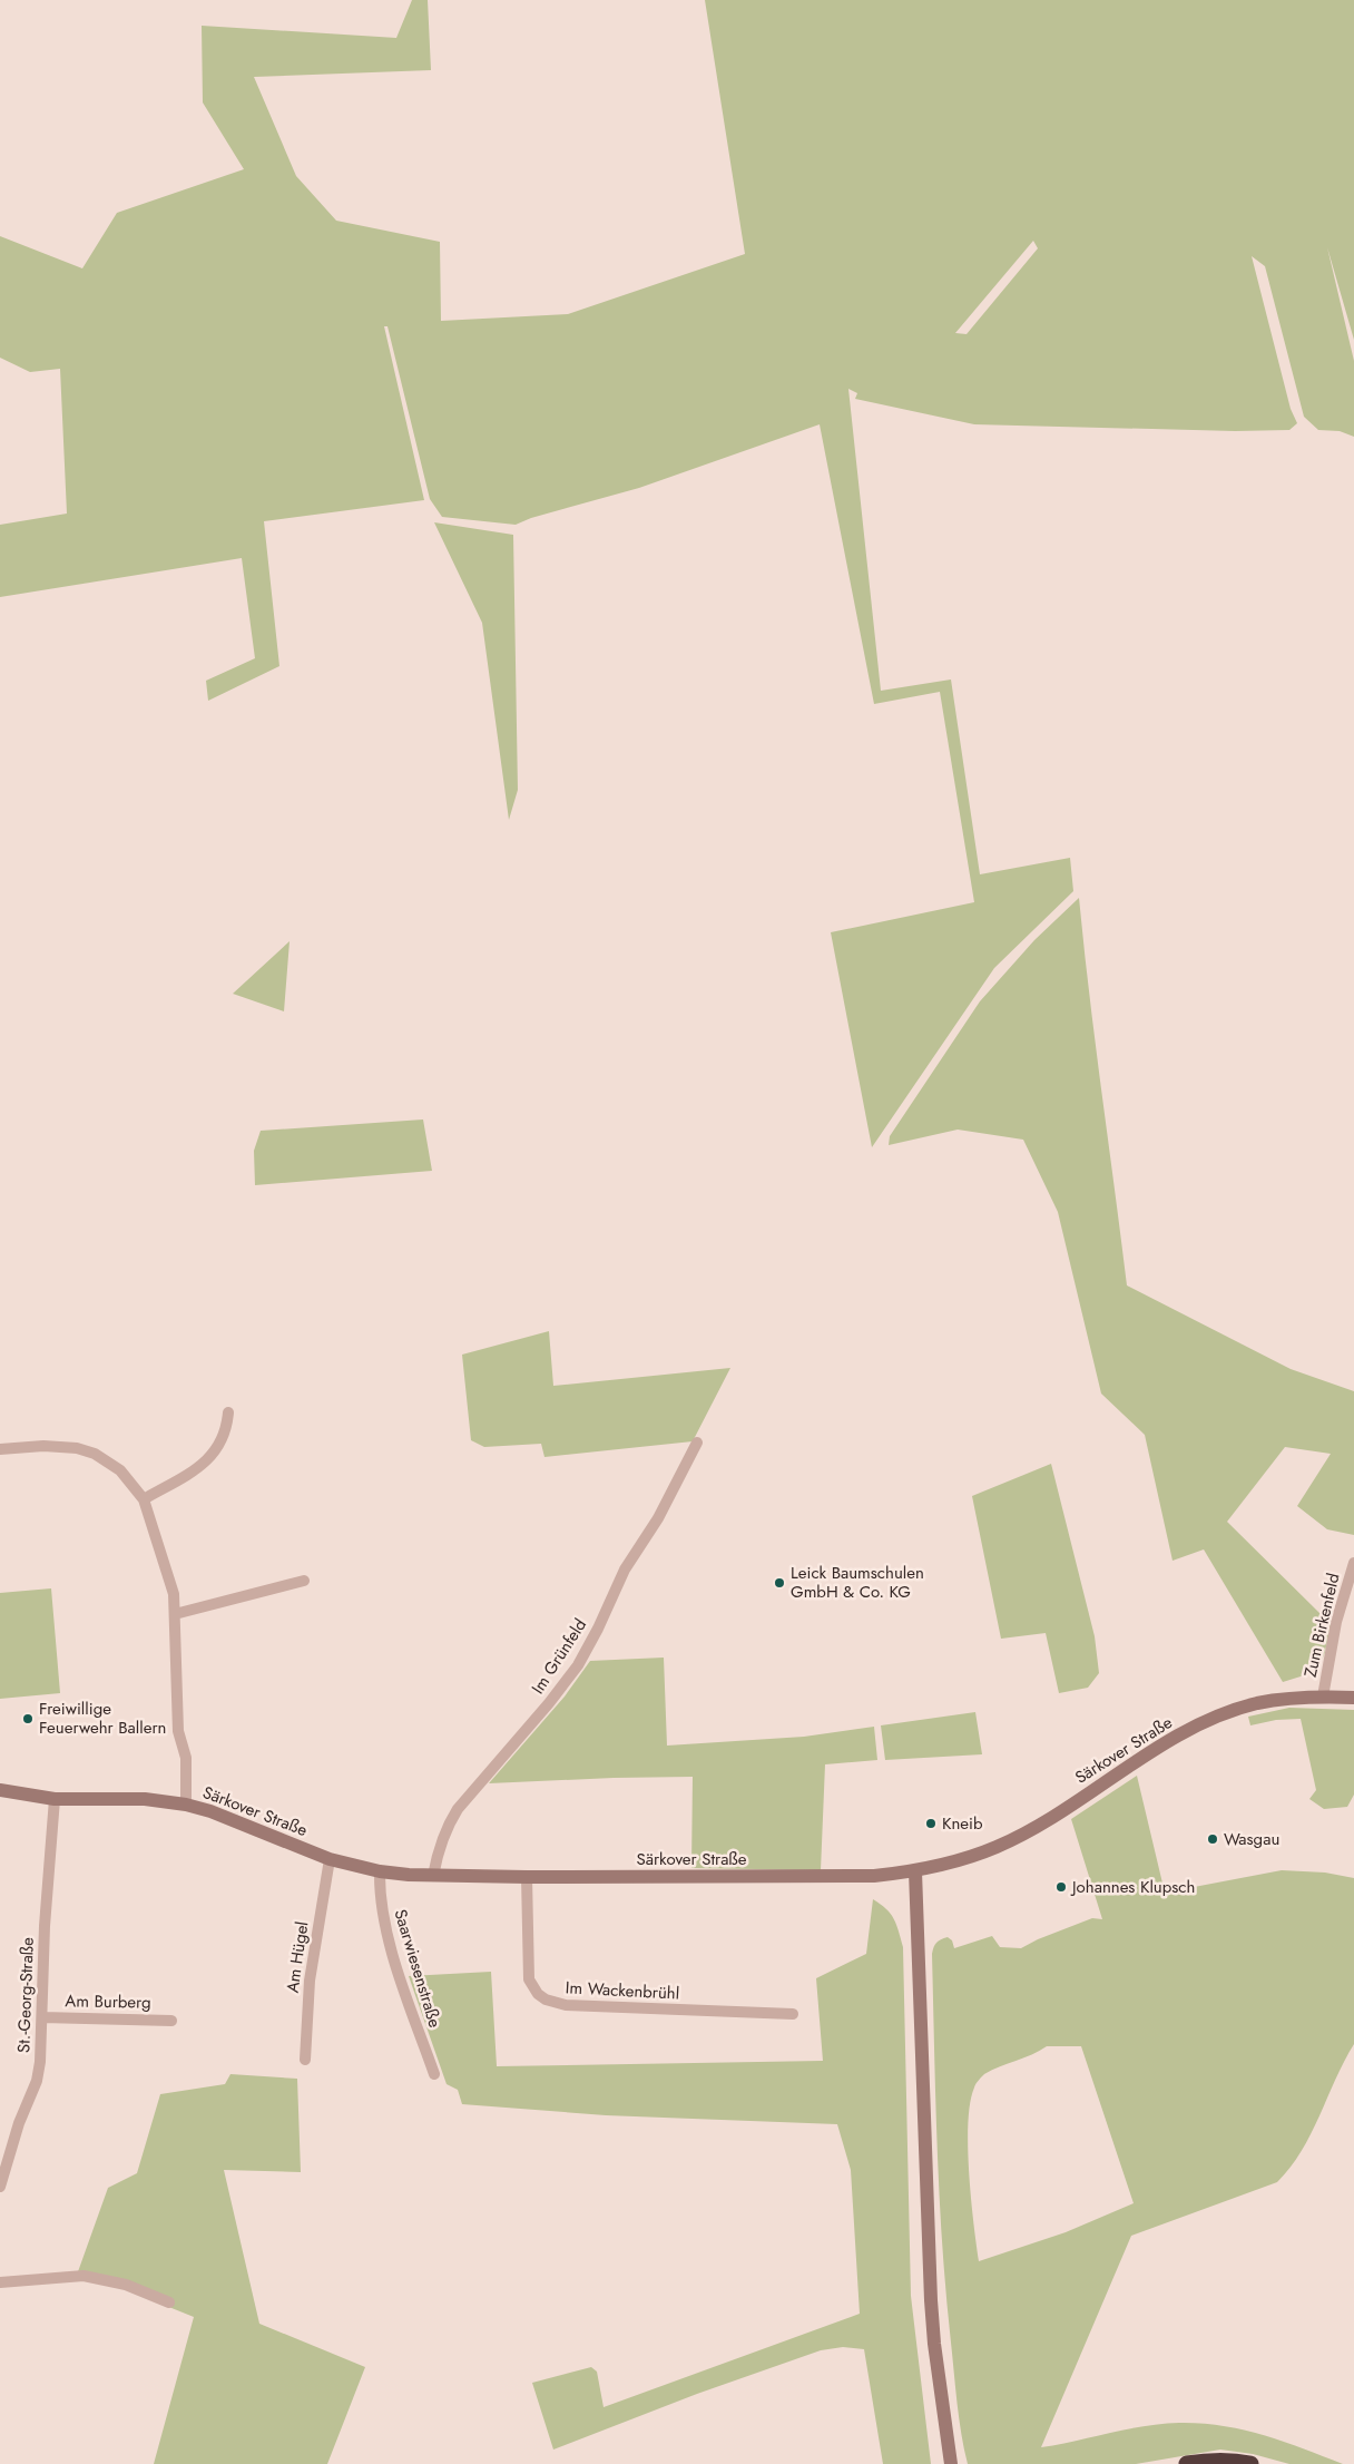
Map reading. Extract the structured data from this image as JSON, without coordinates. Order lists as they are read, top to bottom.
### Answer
{
  "streets": {
    "main road": ["Särkover Straße"],
    "street": [
      "Zum Birkenfeld",
      "Im Grünfeld",
      "Am Hügel",
      "Saarwiesenstraße",
      "Im Wackenbrühl",
      "St.-Georg-Straße",
      "Am Burberg"
    ]
  },
  "crossings": [
    ["Zum Birkenfeld", "Särkover Straße"],
    ["Im Grünfeld", "Särkover Straße"],
    ["Särkover Straße", "Am Hügel"],
    ["Särkover Straße", "Saarwiesenstraße"],
    ["Särkover Straße", "Im Wackenbrühl"],
    ["Särkover Straße", "St.-Georg-Straße"],
    ["St.-Georg-Straße", "Am Burberg"]
  ],
  "places": [
    "Leick Baumschulen GmbH & Co. KG",
    "Freiwillige Feuerwehr Ballern",
    "Kneib",
    "Wasgau",
    "Johannes Klupsch"
  ]
}
